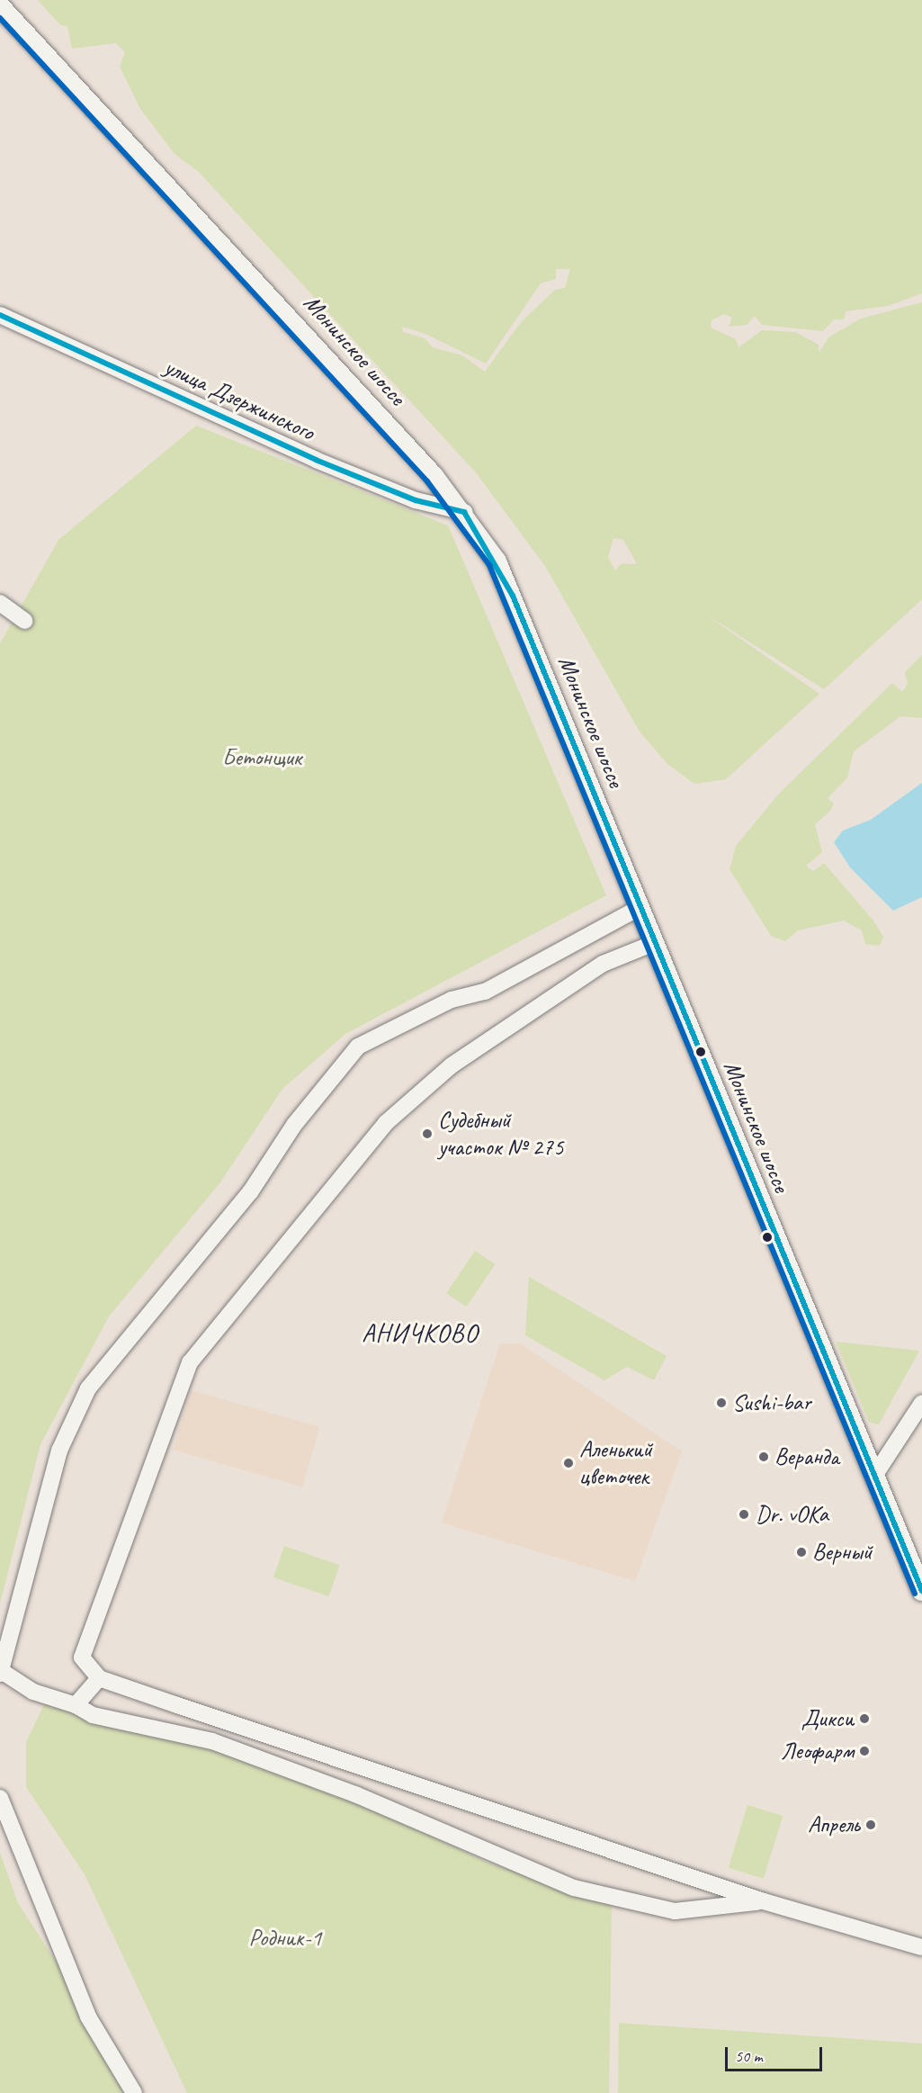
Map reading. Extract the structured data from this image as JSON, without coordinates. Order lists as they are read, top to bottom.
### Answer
{
  "streets": {
    "main road": ["Монинское шоссе"],
    "street": ["улица Дзержинского"]
  },
  "crossings": [
    ["Монинское шоссе", "улица Дзержинского"]
  ],
  "districts": ["АНИЧКОВО"],
  "parks": ["Бетонщик", "Родник-1"],
  "places": [
    "Судебный участок № 275",
    "Sushi-bar",
    "Веранда",
    "Аленький цветочек",
    "Dr. vOKa",
    "Верный",
    "Дикси",
    "Леофарм",
    "Апрель"
  ],
  "scale_bar": "50 m"
}
